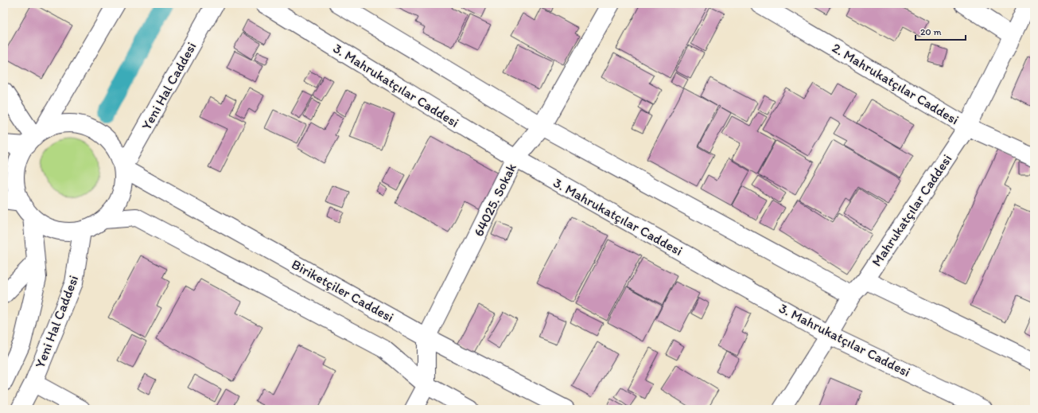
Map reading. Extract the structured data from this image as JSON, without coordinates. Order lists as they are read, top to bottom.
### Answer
{
  "streets": {
    "street": [
      "2. Mahrukatçılar Caddesi",
      "3. Mahrukatçılar Caddesi",
      "Yeni Hal Caddesi",
      "64025. Sokak",
      "Mahrukatçılar Caddesi",
      "Biriketçiler Caddesi"
    ]
  },
  "crossings": [
    ["2. Mahrukatçılar Caddesi", "Mahrukatçılar Caddesi"],
    ["3. Mahrukatçılar Caddesi", "64025. Sokak"],
    ["3. Mahrukatçılar Caddesi", "Mahrukatçılar Caddesi"],
    ["Yeni Hal Caddesi", "Biriketçiler Caddesi"],
    ["64025. Sokak", "Biriketçiler Caddesi"]
  ],
  "scale_bar": "20 m"
}
